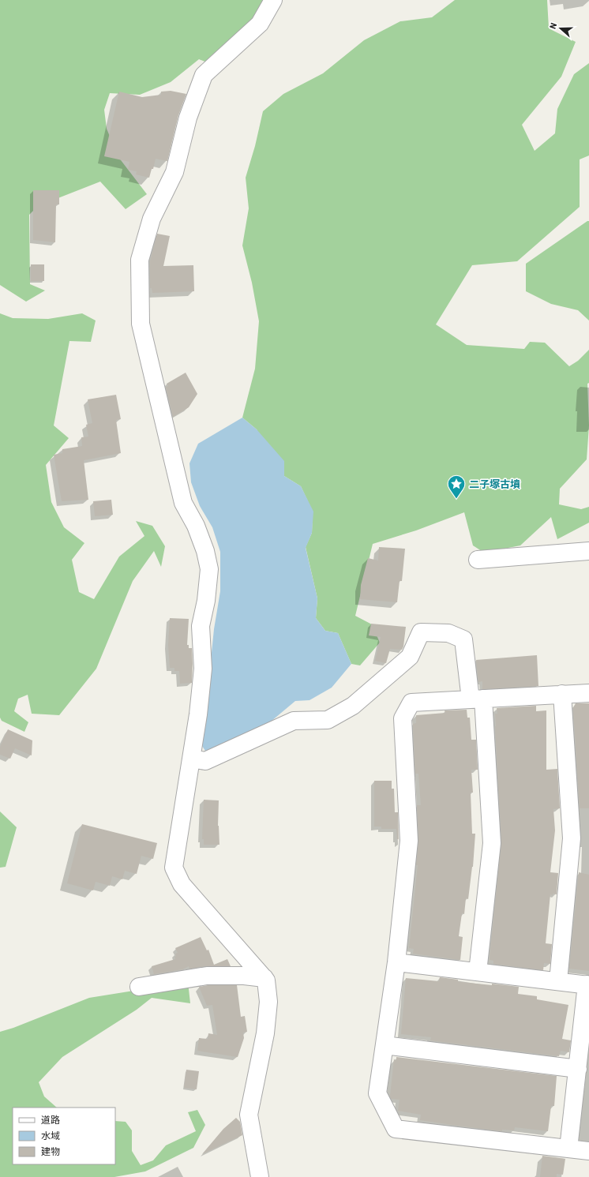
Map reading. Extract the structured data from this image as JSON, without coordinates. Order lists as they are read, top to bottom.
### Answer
{
  "places": {
    "place": ["二子塚古墳"]
  },
  "legend": ["道路", "水域", "建物"],
  "north": "left"
}
